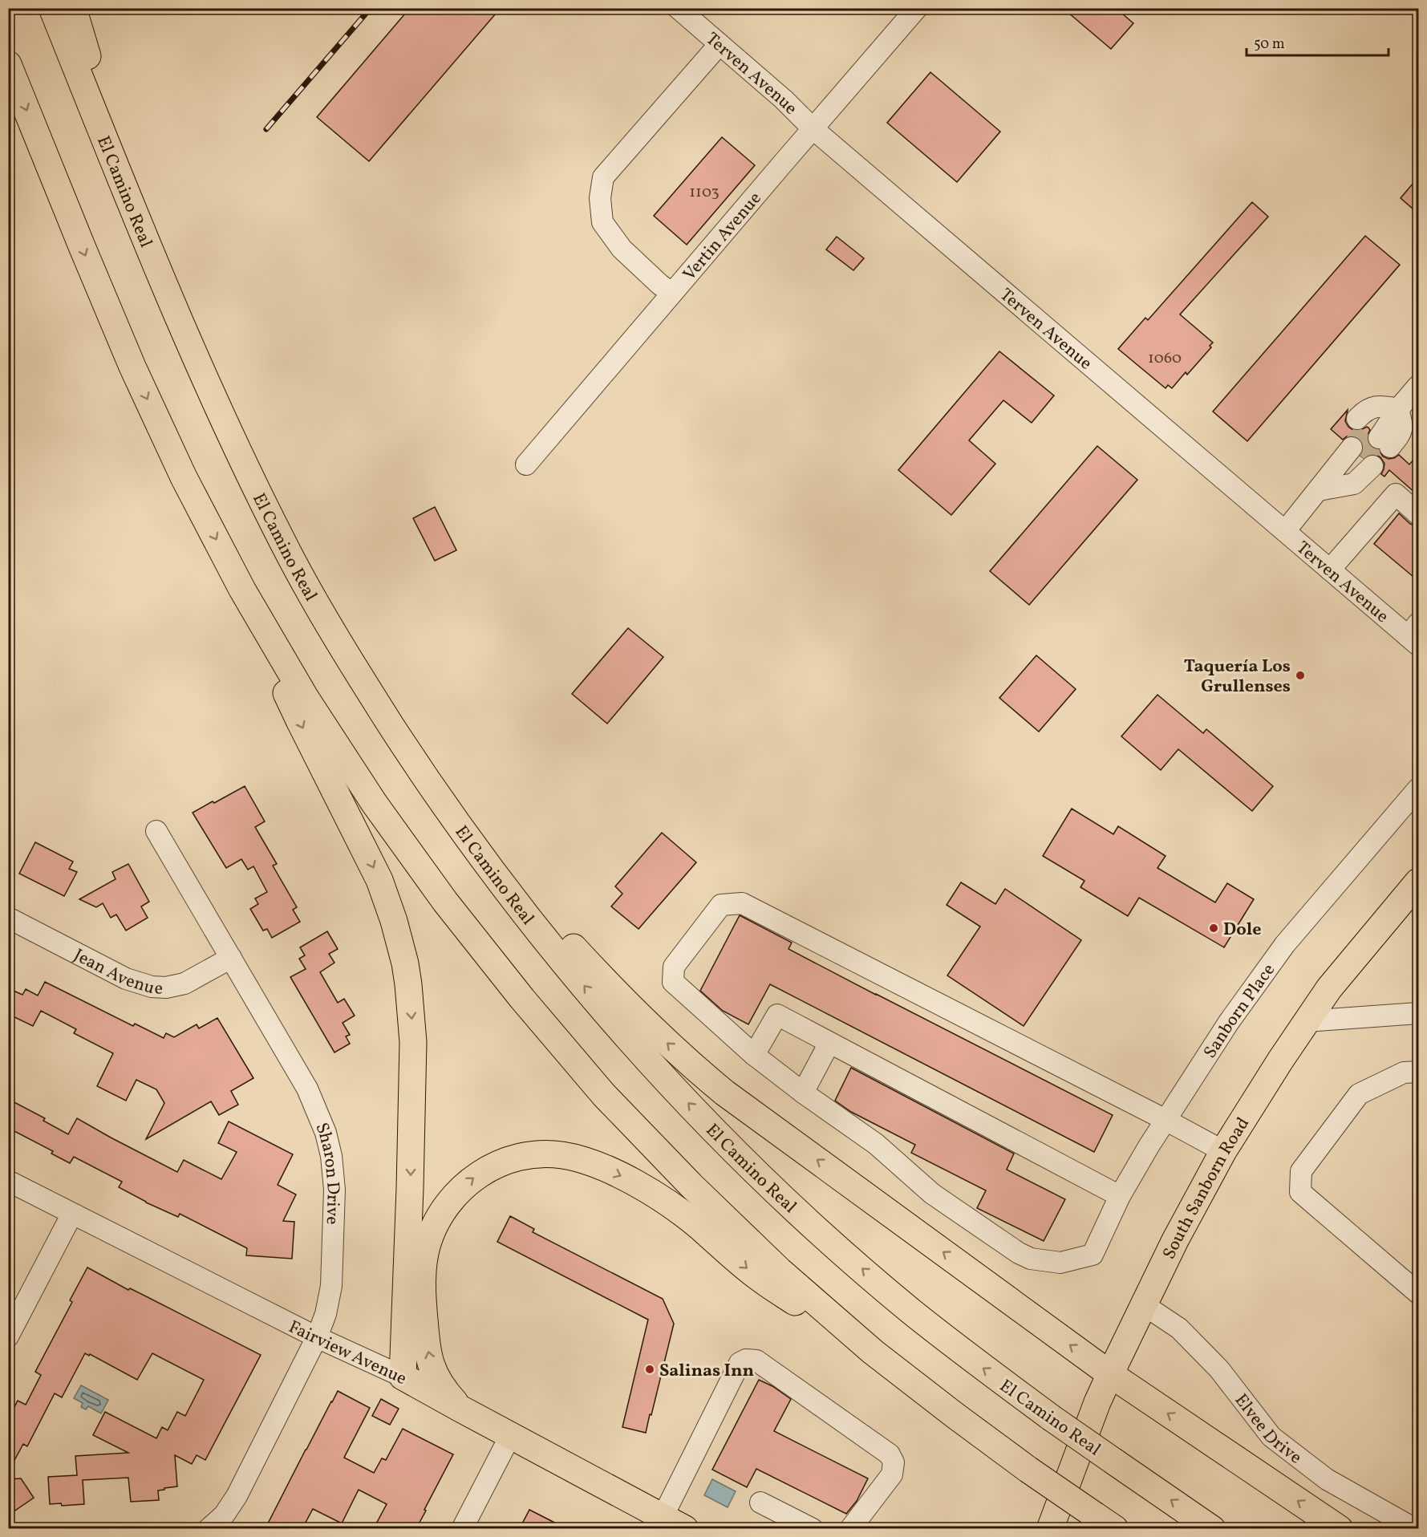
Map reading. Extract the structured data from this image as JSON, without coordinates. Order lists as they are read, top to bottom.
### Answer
{
  "streets": {
    "highway": ["El Camino Real", "South Sanborn Road", "Fairview Avenue"],
    "street": [
      "Terven Avenue",
      "Vertin Avenue",
      "Jean Avenue",
      "Sanborn Place",
      "Sharon Drive",
      "Elvee Drive"
    ]
  },
  "crossings": [
    ["Terven Avenue", "Vertin Avenue"],
    ["Jean Avenue", "Sharon Drive"],
    ["Sharon Drive", "Fairview Avenue"],
    ["South Sanborn Road", "Elvee Drive"]
  ],
  "places": ["Taquería Los Grullenses", "Dole", "Salinas Inn"],
  "house_numbers": ["1103", "1060"],
  "scale_bar": "50 m"
}
